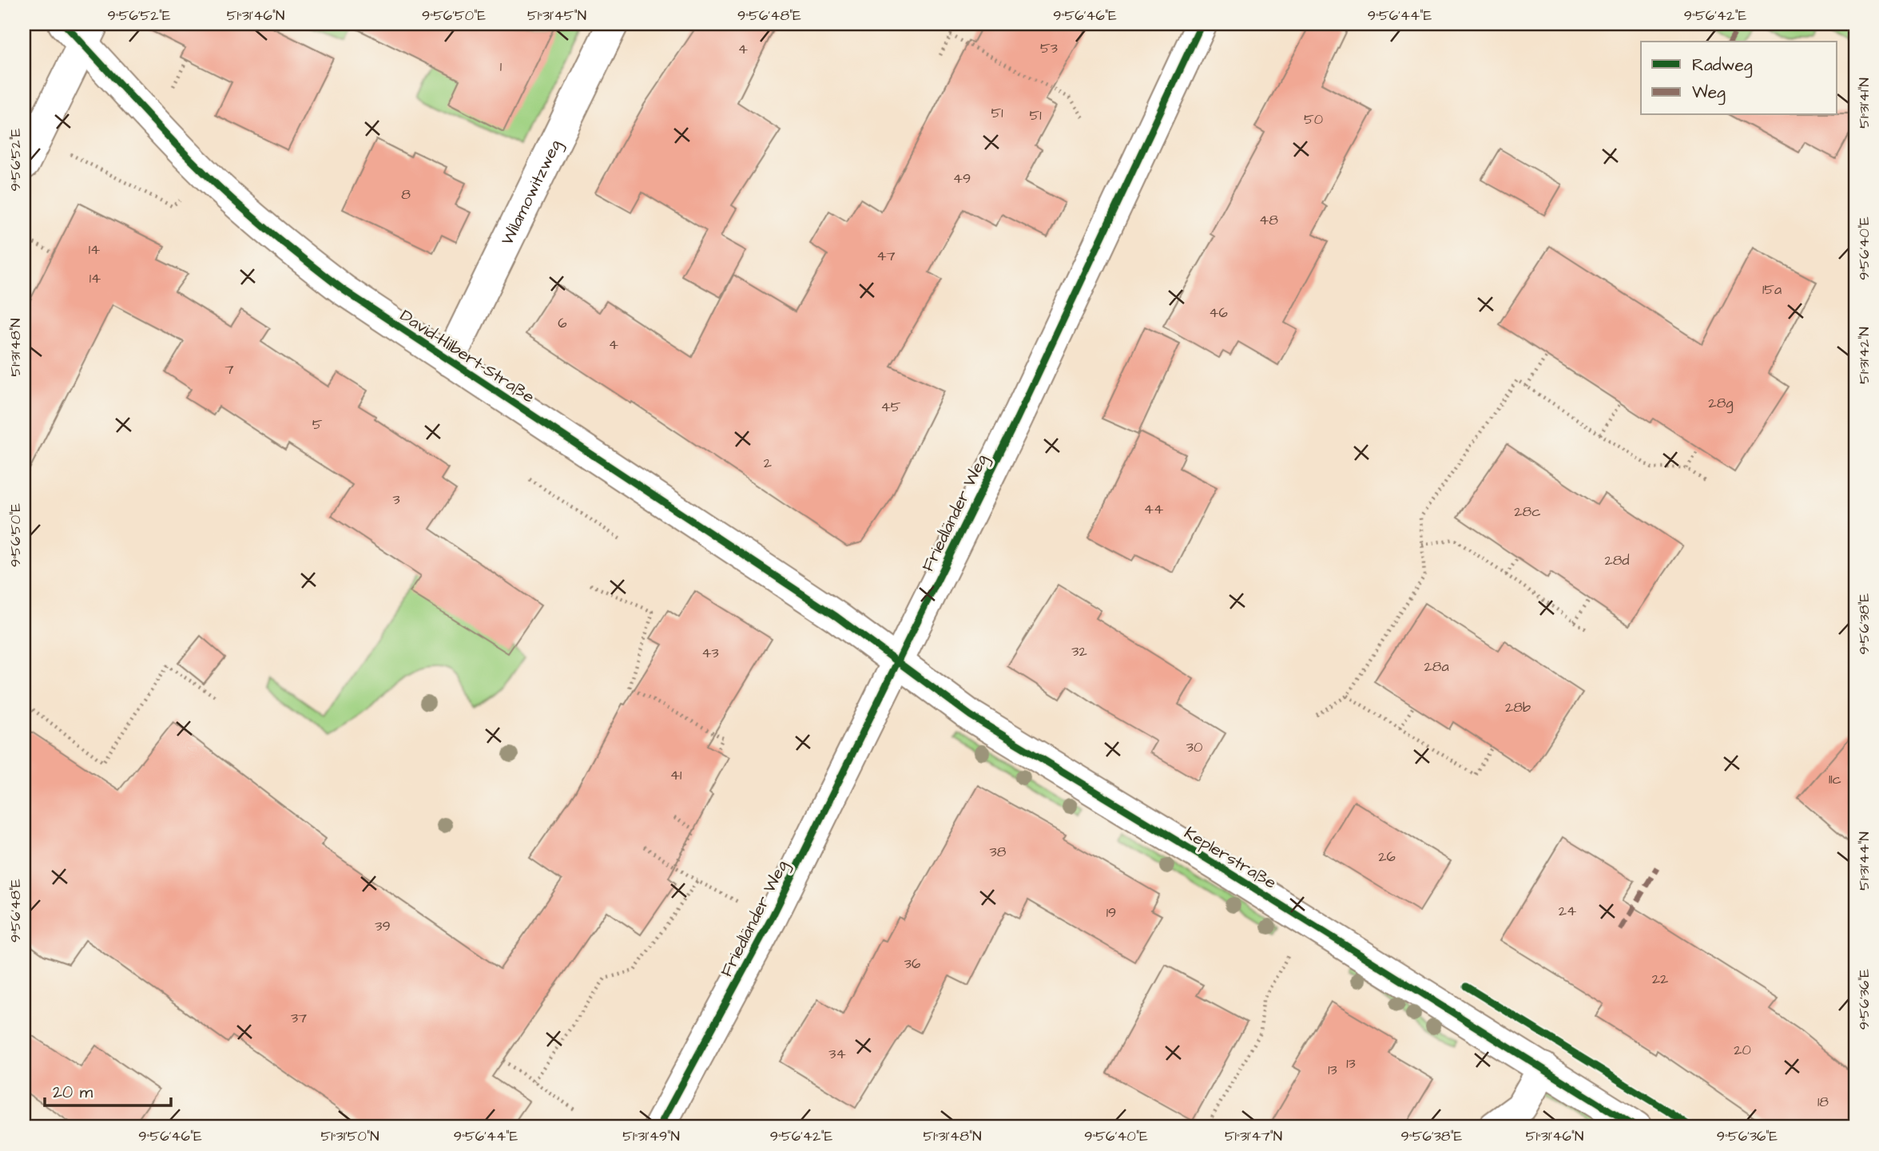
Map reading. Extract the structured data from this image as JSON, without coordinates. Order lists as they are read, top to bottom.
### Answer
{
  "streets": {
    "street": [
      "Wilamowitzweg",
      "David-Hilbert-Straße",
      "Friedländer Weg",
      "Keplerstraße"
    ]
  },
  "crossings": [
    ["Wilamowitzweg", "David-Hilbert-Straße"],
    ["David-Hilbert-Straße", "Friedländer Weg"],
    ["David-Hilbert-Straße", "Keplerstraße"],
    ["Friedländer Weg", "Keplerstraße"]
  ],
  "house_numbers": [
    "53",
    "4",
    "1",
    "51",
    "51",
    "50",
    "49",
    "8",
    "48",
    "14",
    "47",
    "14",
    "15a",
    "46",
    "6",
    "4",
    "7",
    "28g",
    "45",
    "5",
    "2",
    "3",
    "44",
    "28c",
    "28d",
    "32",
    "43",
    "28a",
    "28b",
    "30",
    "41",
    "11c",
    "38",
    "26",
    "24",
    "19",
    "39",
    "36",
    "22",
    "37",
    "20",
    "34",
    "13",
    "13",
    "18"
  ],
  "legend": ["Radweg", "Weg"],
  "scale_bar": "20 m",
  "coordinates": [
    "9°56'52\"E",
    "51°31'46\"N",
    "9°56'50\"E",
    "51°31'45\"N",
    "9°56'48\"E",
    "9°56'46\"E",
    "9°56'44\"E",
    "9°56'42\"E",
    "51°31'41\"N",
    "9°56'40\"E",
    "51°31'48\"N",
    "51°31'42\"N",
    "9°56'38\"E",
    "51°31'44\"N",
    "9°56'36\"E",
    "51°31'50\"N",
    "51°31'49\"N",
    "51°31'47\"N"
  ]
}
